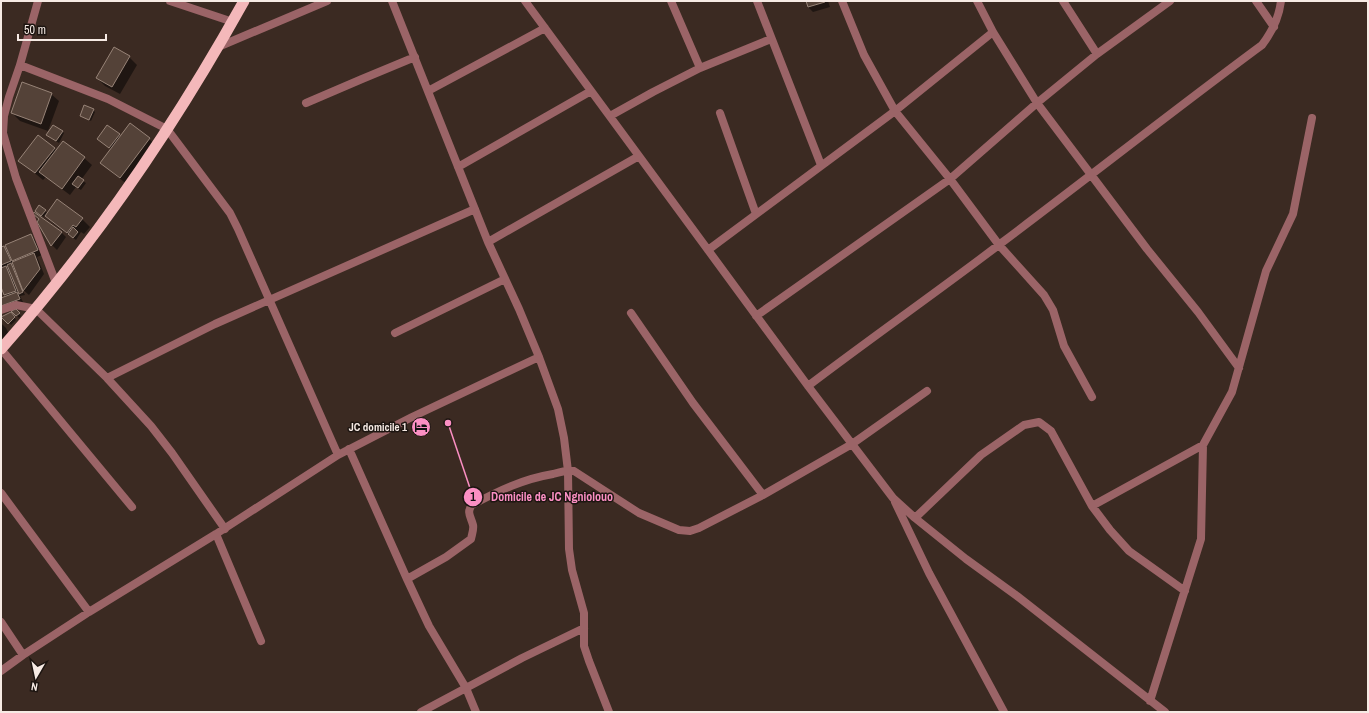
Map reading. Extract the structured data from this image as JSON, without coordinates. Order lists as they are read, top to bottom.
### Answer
{
  "places": {
    "other": ["Domicile de JC Ngniolouo"],
    "hotel": ["JC domicile 1"]
  },
  "scale_bar": "50 m",
  "north": "bottom"
}
